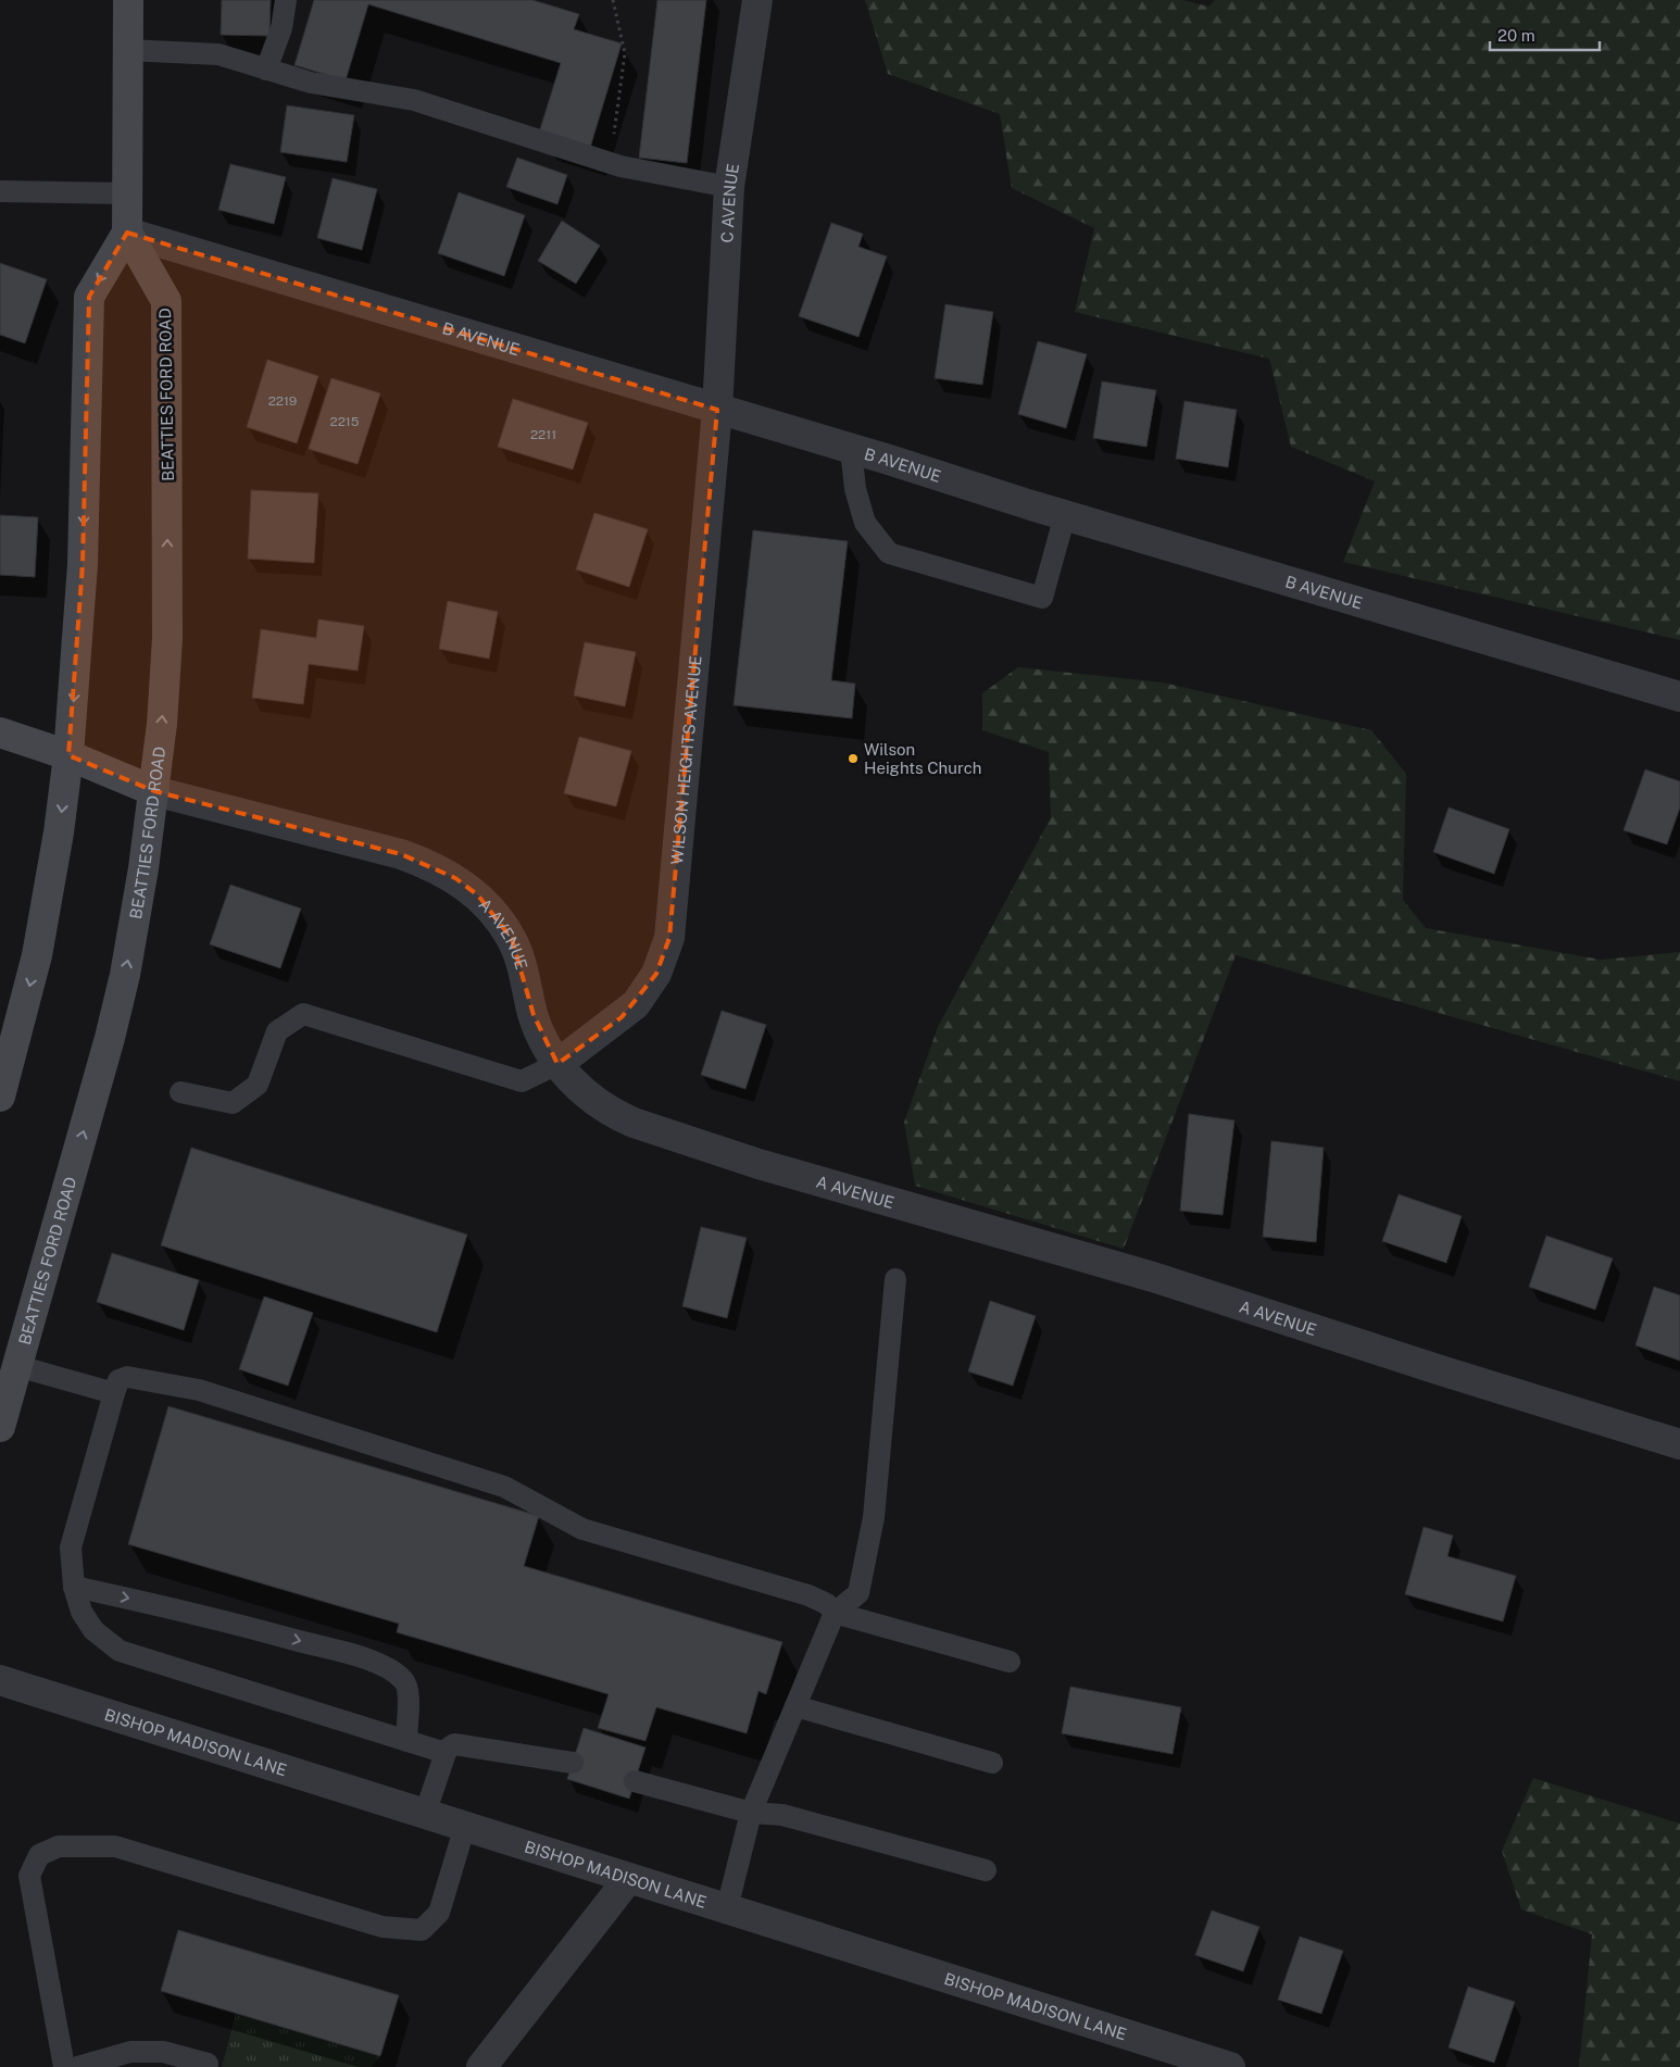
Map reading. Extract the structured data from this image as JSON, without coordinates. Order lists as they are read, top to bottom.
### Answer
{
  "streets": {
    "main road": ["BEATTIES FORD ROAD"],
    "street": [
      "C AVENUE",
      "B AVENUE",
      "WILSON HEIGHTS AVENUE",
      "A AVENUE",
      "BISHOP MADISON LANE"
    ]
  },
  "crossings": [
    ["C AVENUE", "B AVENUE"],
    ["C AVENUE", "WILSON HEIGHTS AVENUE"],
    ["B AVENUE", "BEATTIES FORD ROAD"],
    ["B AVENUE", "WILSON HEIGHTS AVENUE"],
    ["BEATTIES FORD ROAD", "A AVENUE"],
    ["WILSON HEIGHTS AVENUE", "A AVENUE"]
  ],
  "places": ["Wilson Heights Church"],
  "house_numbers": ["2219", "2215", "2211"],
  "scale_bar": "20 m"
}
